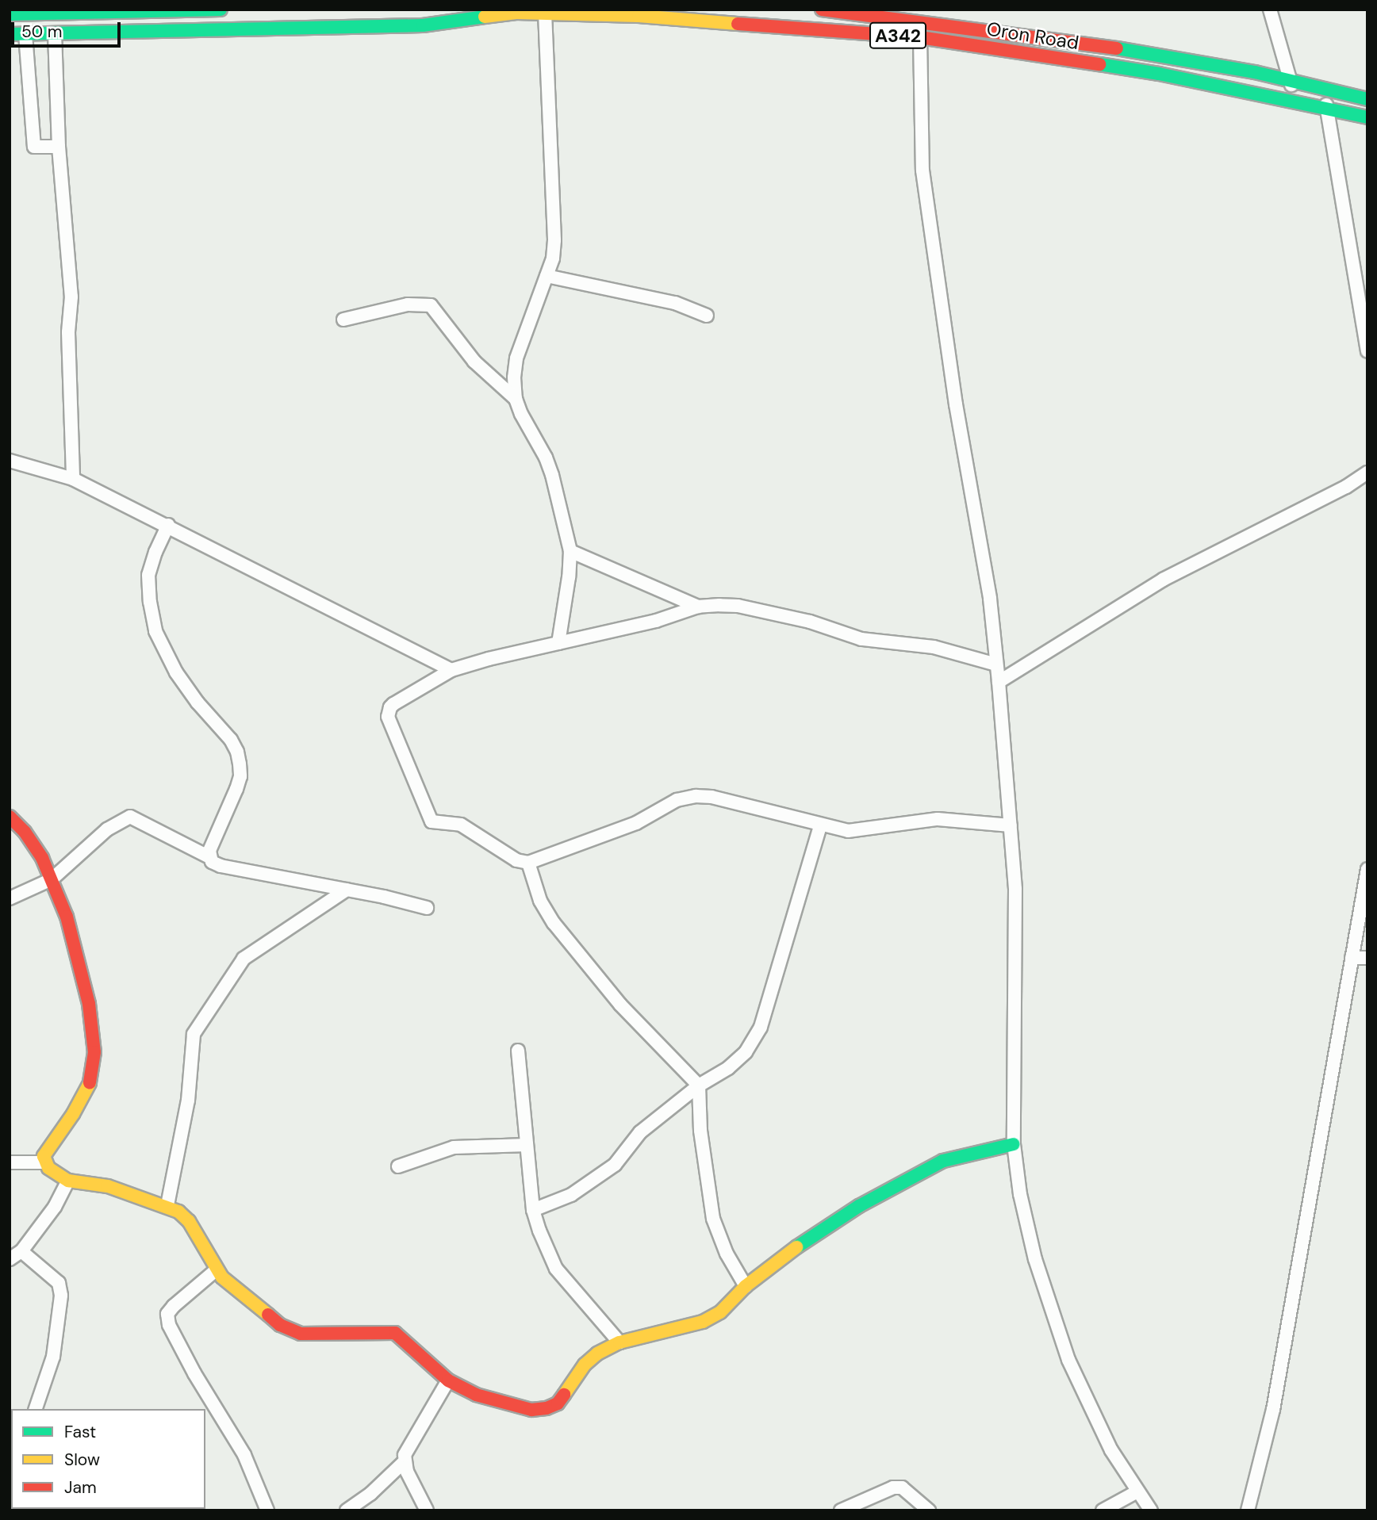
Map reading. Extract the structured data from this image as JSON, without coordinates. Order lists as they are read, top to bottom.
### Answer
{
  "streets": {
    "main road": ["A342", "Oron Road"]
  },
  "crossings": [
    ["A342", "Oron Road"]
  ],
  "legend": ["Fast", "Slow", "Jam"],
  "scale_bar": "50 m"
}
